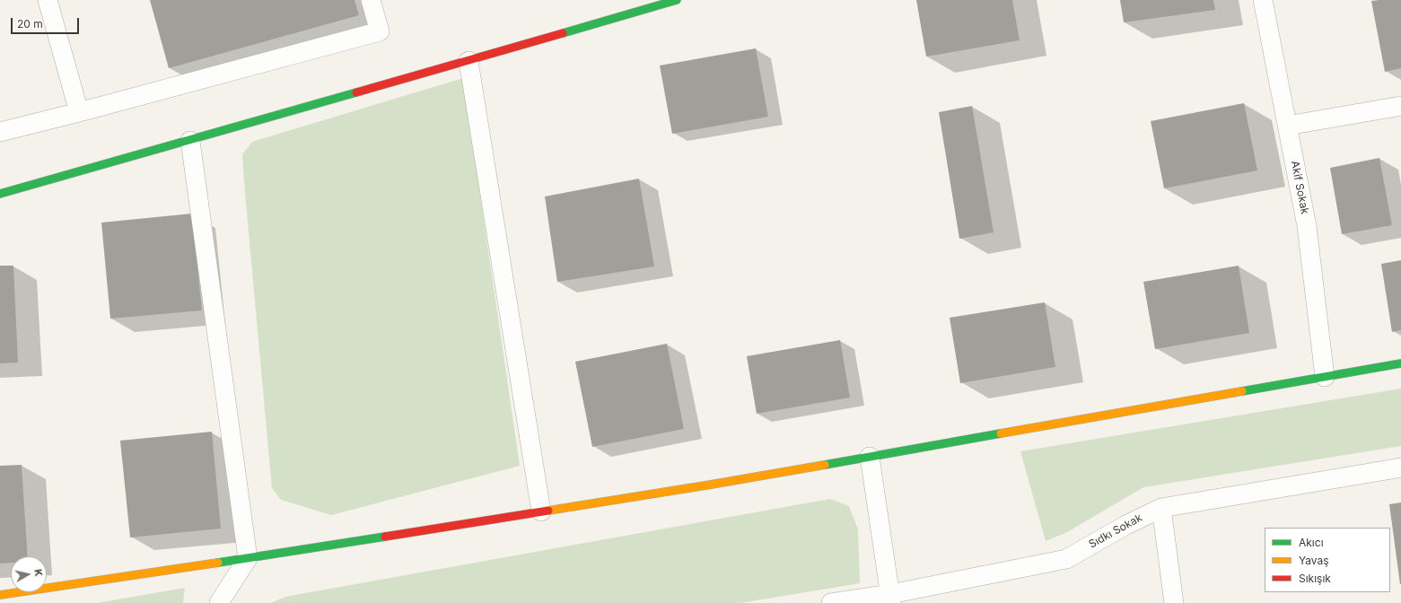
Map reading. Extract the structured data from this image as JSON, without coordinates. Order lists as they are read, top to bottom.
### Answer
{
  "streets": {
    "street": ["Akif Sokak", "Sıdkı Sokak"]
  },
  "legend": ["Akıcı", "Yavaş", "Sıkışık"],
  "scale_bar": "20 m",
  "north": "right"
}
